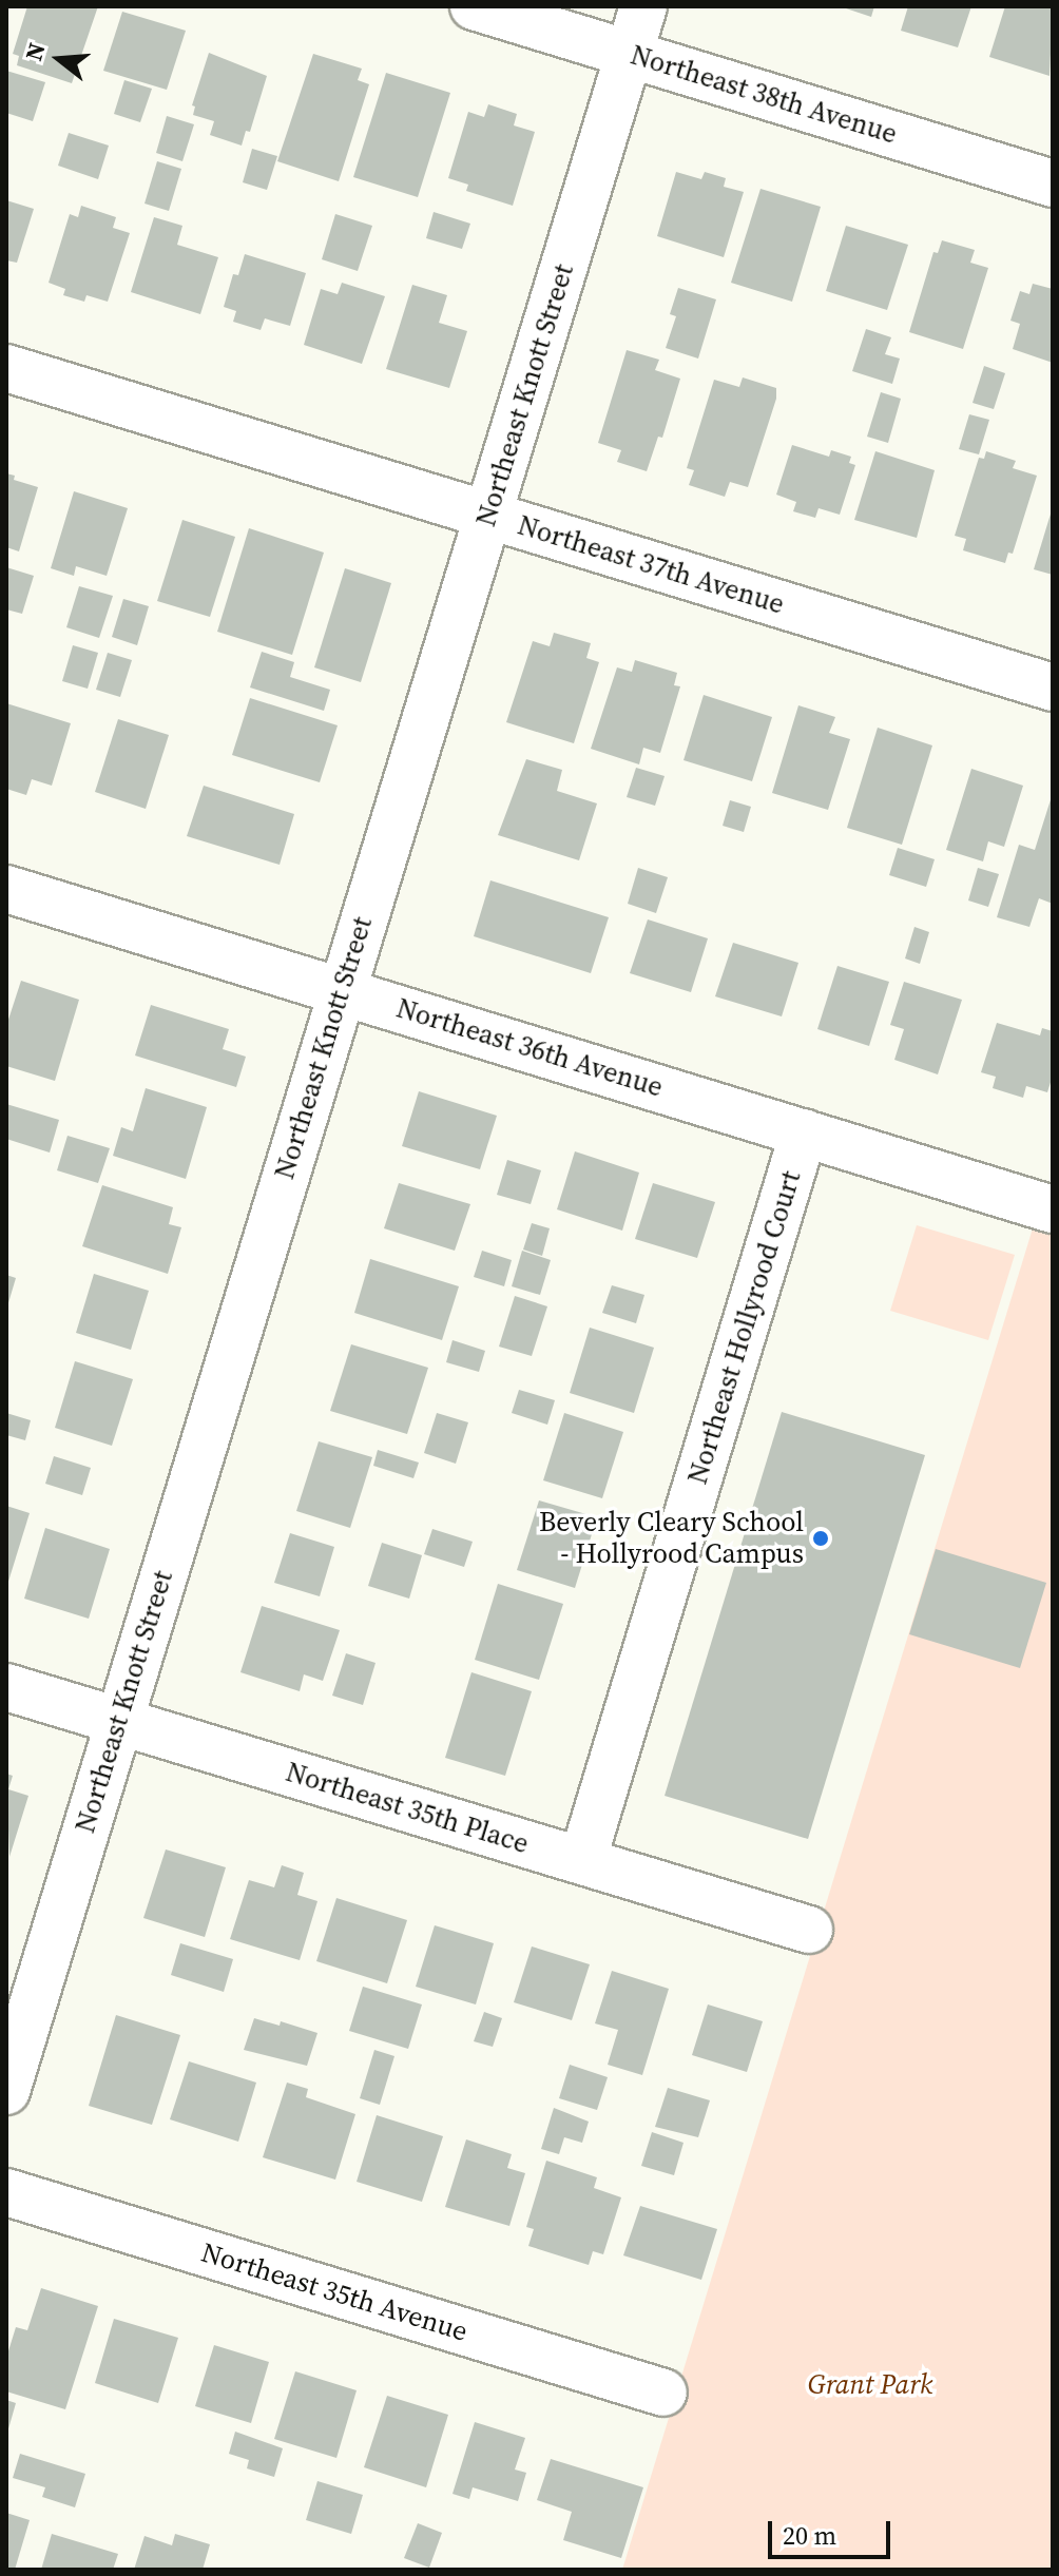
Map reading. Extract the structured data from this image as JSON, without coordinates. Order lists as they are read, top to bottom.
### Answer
{
  "streets": {
    "street": [
      "Northeast 38th Avenue",
      "Northeast Knott Street",
      "Northeast 37th Avenue",
      "Northeast 36th Avenue",
      "Northeast Hollyrood Court",
      "Northeast 35th Place",
      "Northeast 35th Avenue"
    ]
  },
  "crossings": [
    ["Northeast 38th Avenue", "Northeast Knott Street"],
    ["Northeast Knott Street", "Northeast 37th Avenue"],
    ["Northeast Knott Street", "Northeast 36th Avenue"],
    ["Northeast Knott Street", "Northeast 35th Place"],
    ["Northeast 36th Avenue", "Northeast Hollyrood Court"],
    ["Northeast Hollyrood Court", "Northeast 35th Place"]
  ],
  "parks": ["Grant Park"],
  "places": ["Beverly Cleary School - Hollyrood Campus"],
  "scale_bar": "20 m",
  "north": "left"
}
